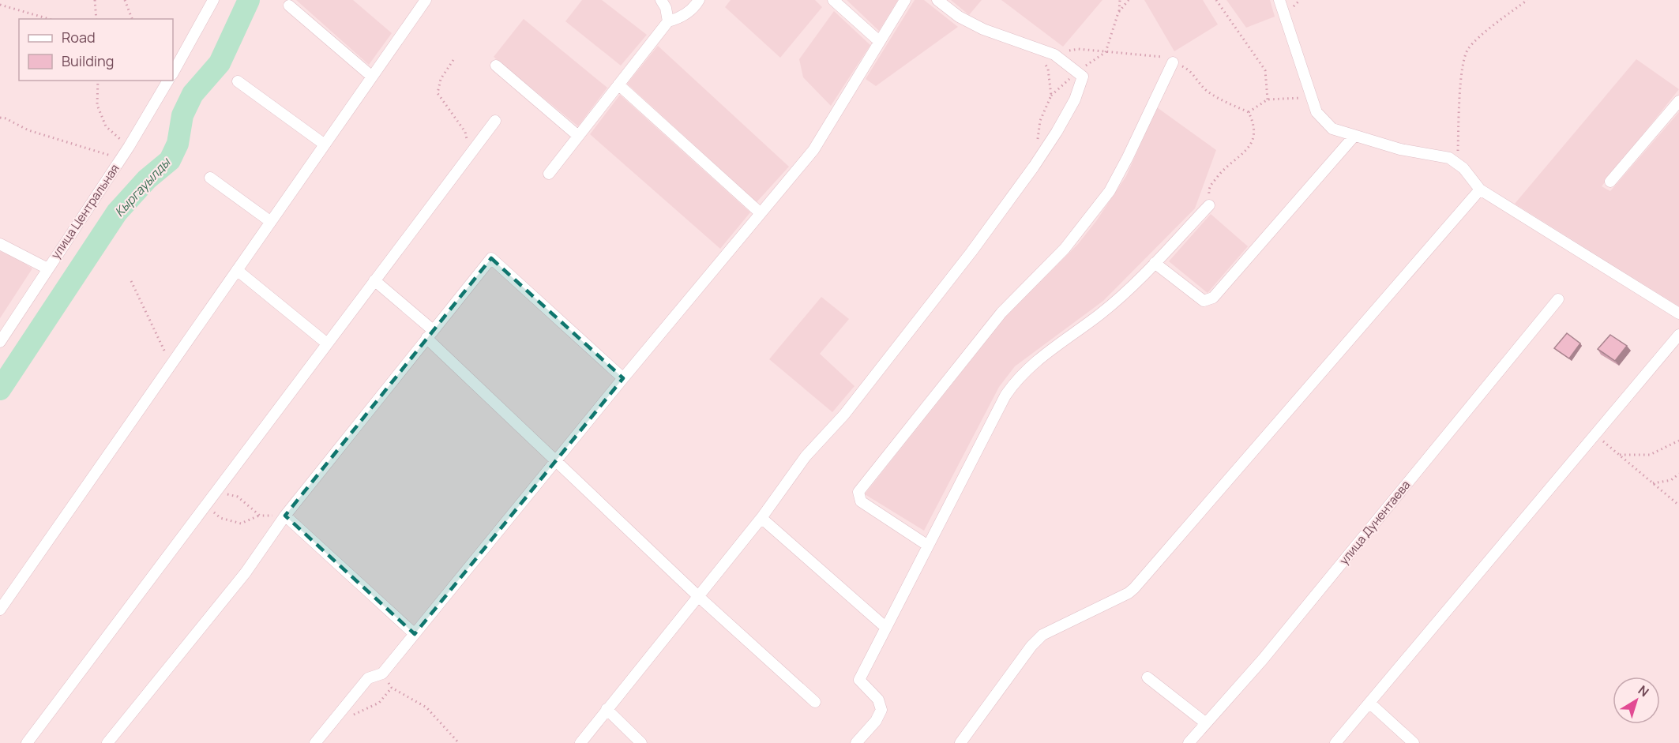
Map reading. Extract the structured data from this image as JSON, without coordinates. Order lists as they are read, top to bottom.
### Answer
{
  "streets": {
    "street": ["улица Центральная", "улица Дунентаева"]
  },
  "water": ["Кыргауылды"],
  "legend": ["Road", "Building"],
  "north": "top right"
}
